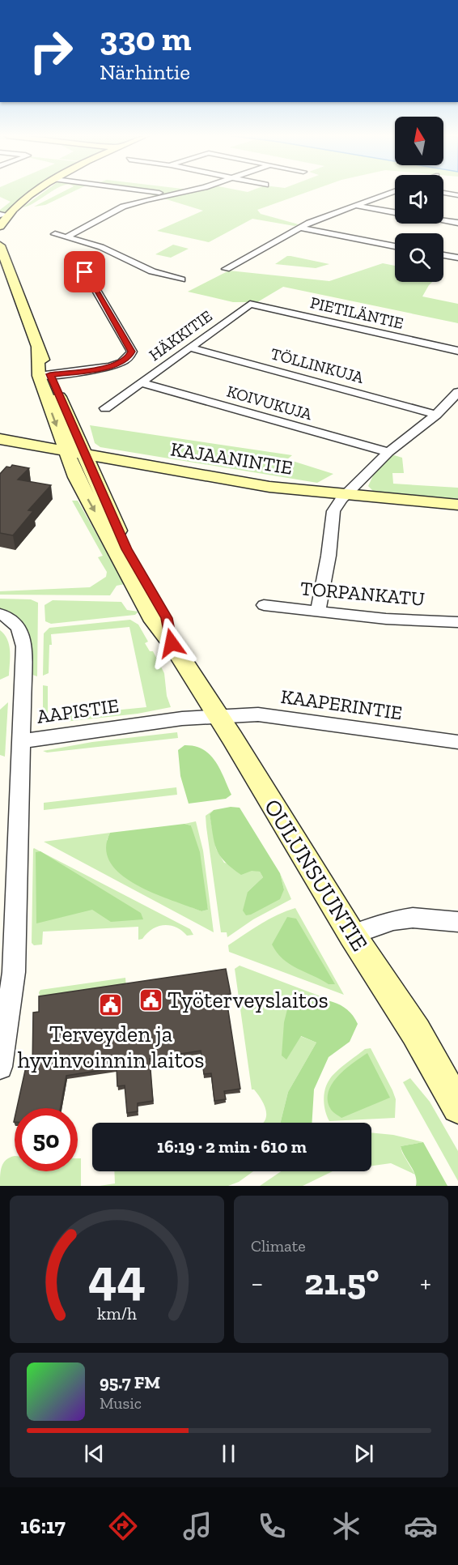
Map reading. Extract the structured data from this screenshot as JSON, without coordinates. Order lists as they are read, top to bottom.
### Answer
{
  "streets": {
    "main road": ["KAJAANINTIE", "OULUNSUUNTIE"],
    "street": [
      "PIETILÄNTIE",
      "HÄKKITIE",
      "TÖLLINKUJA",
      "KOIVUKUJA",
      "TORPANKATU",
      "KAAPERINTIE",
      "AAPISTIE"
    ]
  },
  "crossings": [
    ["PIETILÄNTIE", "HÄKKITIE"],
    ["HÄKKITIE", "TÖLLINKUJA"],
    ["HÄKKITIE", "KOIVUKUJA"],
    ["KAJAANINTIE", "OULUNSUUNTIE"],
    ["KAAPERINTIE", "AAPISTIE"],
    ["KAAPERINTIE", "OULUNSUUNTIE"],
    ["AAPISTIE", "OULUNSUUNTIE"]
  ],
  "places": {
    "public building": ["Työterveyslaitos", "Terveyden ja hyvinvoinnin laitos"]
  },
  "north": "top",
  "page": {
    "turn": ["330 m", "Närhintie"],
    "limit": "50",
    "trip": "16:19 · 2 min · 610 m",
    "tile": "Climate",
    "heat": ["−", "21.5°", "+"],
    "song": ["95.7 FM", "Music"],
    "tabs": "16:17",
    "gauge": ["44", "km/h"]
  }
}
